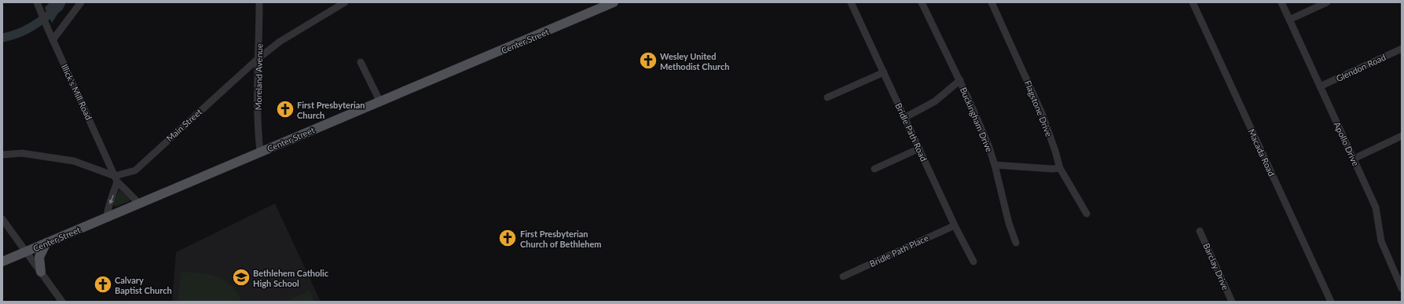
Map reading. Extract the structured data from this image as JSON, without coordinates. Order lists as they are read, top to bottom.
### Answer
{
  "streets": {
    "main road": ["Center Street"],
    "street": [
      "Glendon Road",
      "Moreland Avenue",
      "Illick's Mill Road",
      "Flagstone Drive",
      "Buckingham Drive",
      "Main Street",
      "Bridle Path Road",
      "Apollo Drive",
      "Macada Road",
      "Bridle Path Place",
      "Barclay Drive"
    ]
  },
  "crossings": [
    ["Center Street", "Moreland Avenue"],
    ["Center Street", "Illick's Mill Road"],
    ["Glendon Road", "Apollo Drive"],
    ["Moreland Avenue", "Main Street"],
    ["Illick's Mill Road", "Main Street"],
    ["Bridle Path Road", "Bridle Path Place"]
  ],
  "places": {
    "church": [
      "Wesley United Methodist Church",
      "First Presbyterian Church",
      "First Presbyterian Church of Bethlehem",
      "Calvary Baptist Church"
    ],
    "school or university": ["Bethlehem Catholic High School"]
  }
}
